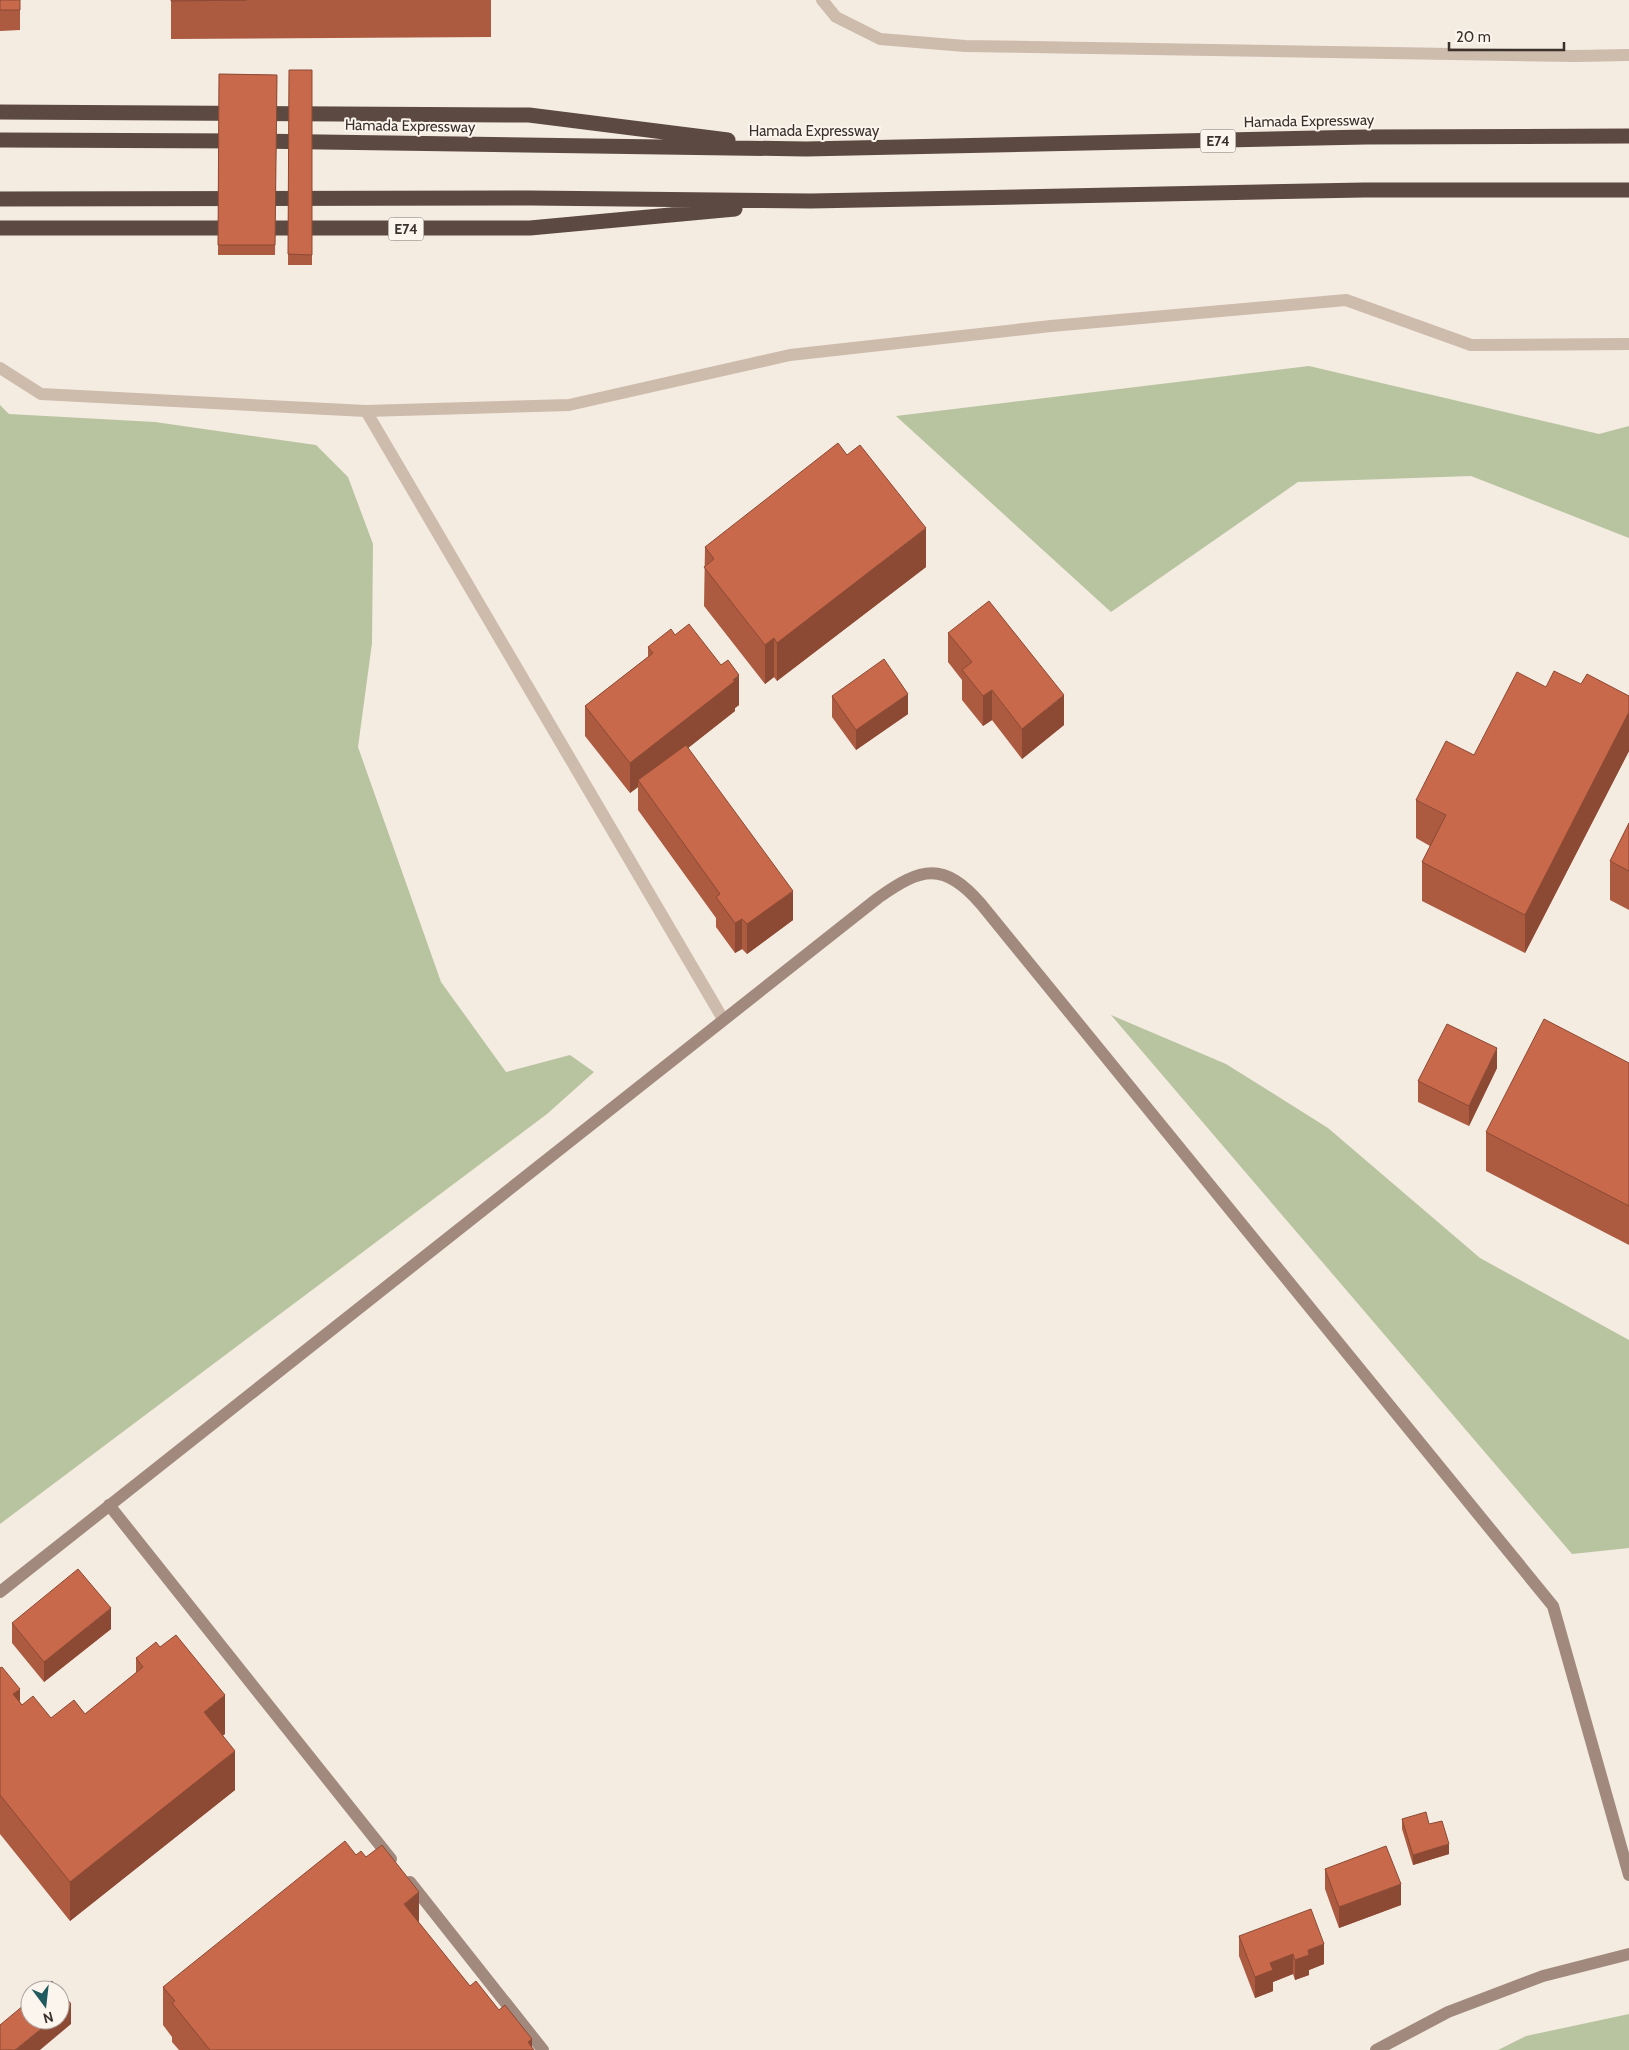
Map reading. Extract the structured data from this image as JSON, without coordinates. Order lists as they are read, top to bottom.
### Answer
{
  "streets": {
    "highway": ["Hamada Expressway", "E74"]
  },
  "crossings": [
    ["Hamada Expressway", "E74"]
  ],
  "scale_bar": "20 m",
  "north": "bottom"
}
